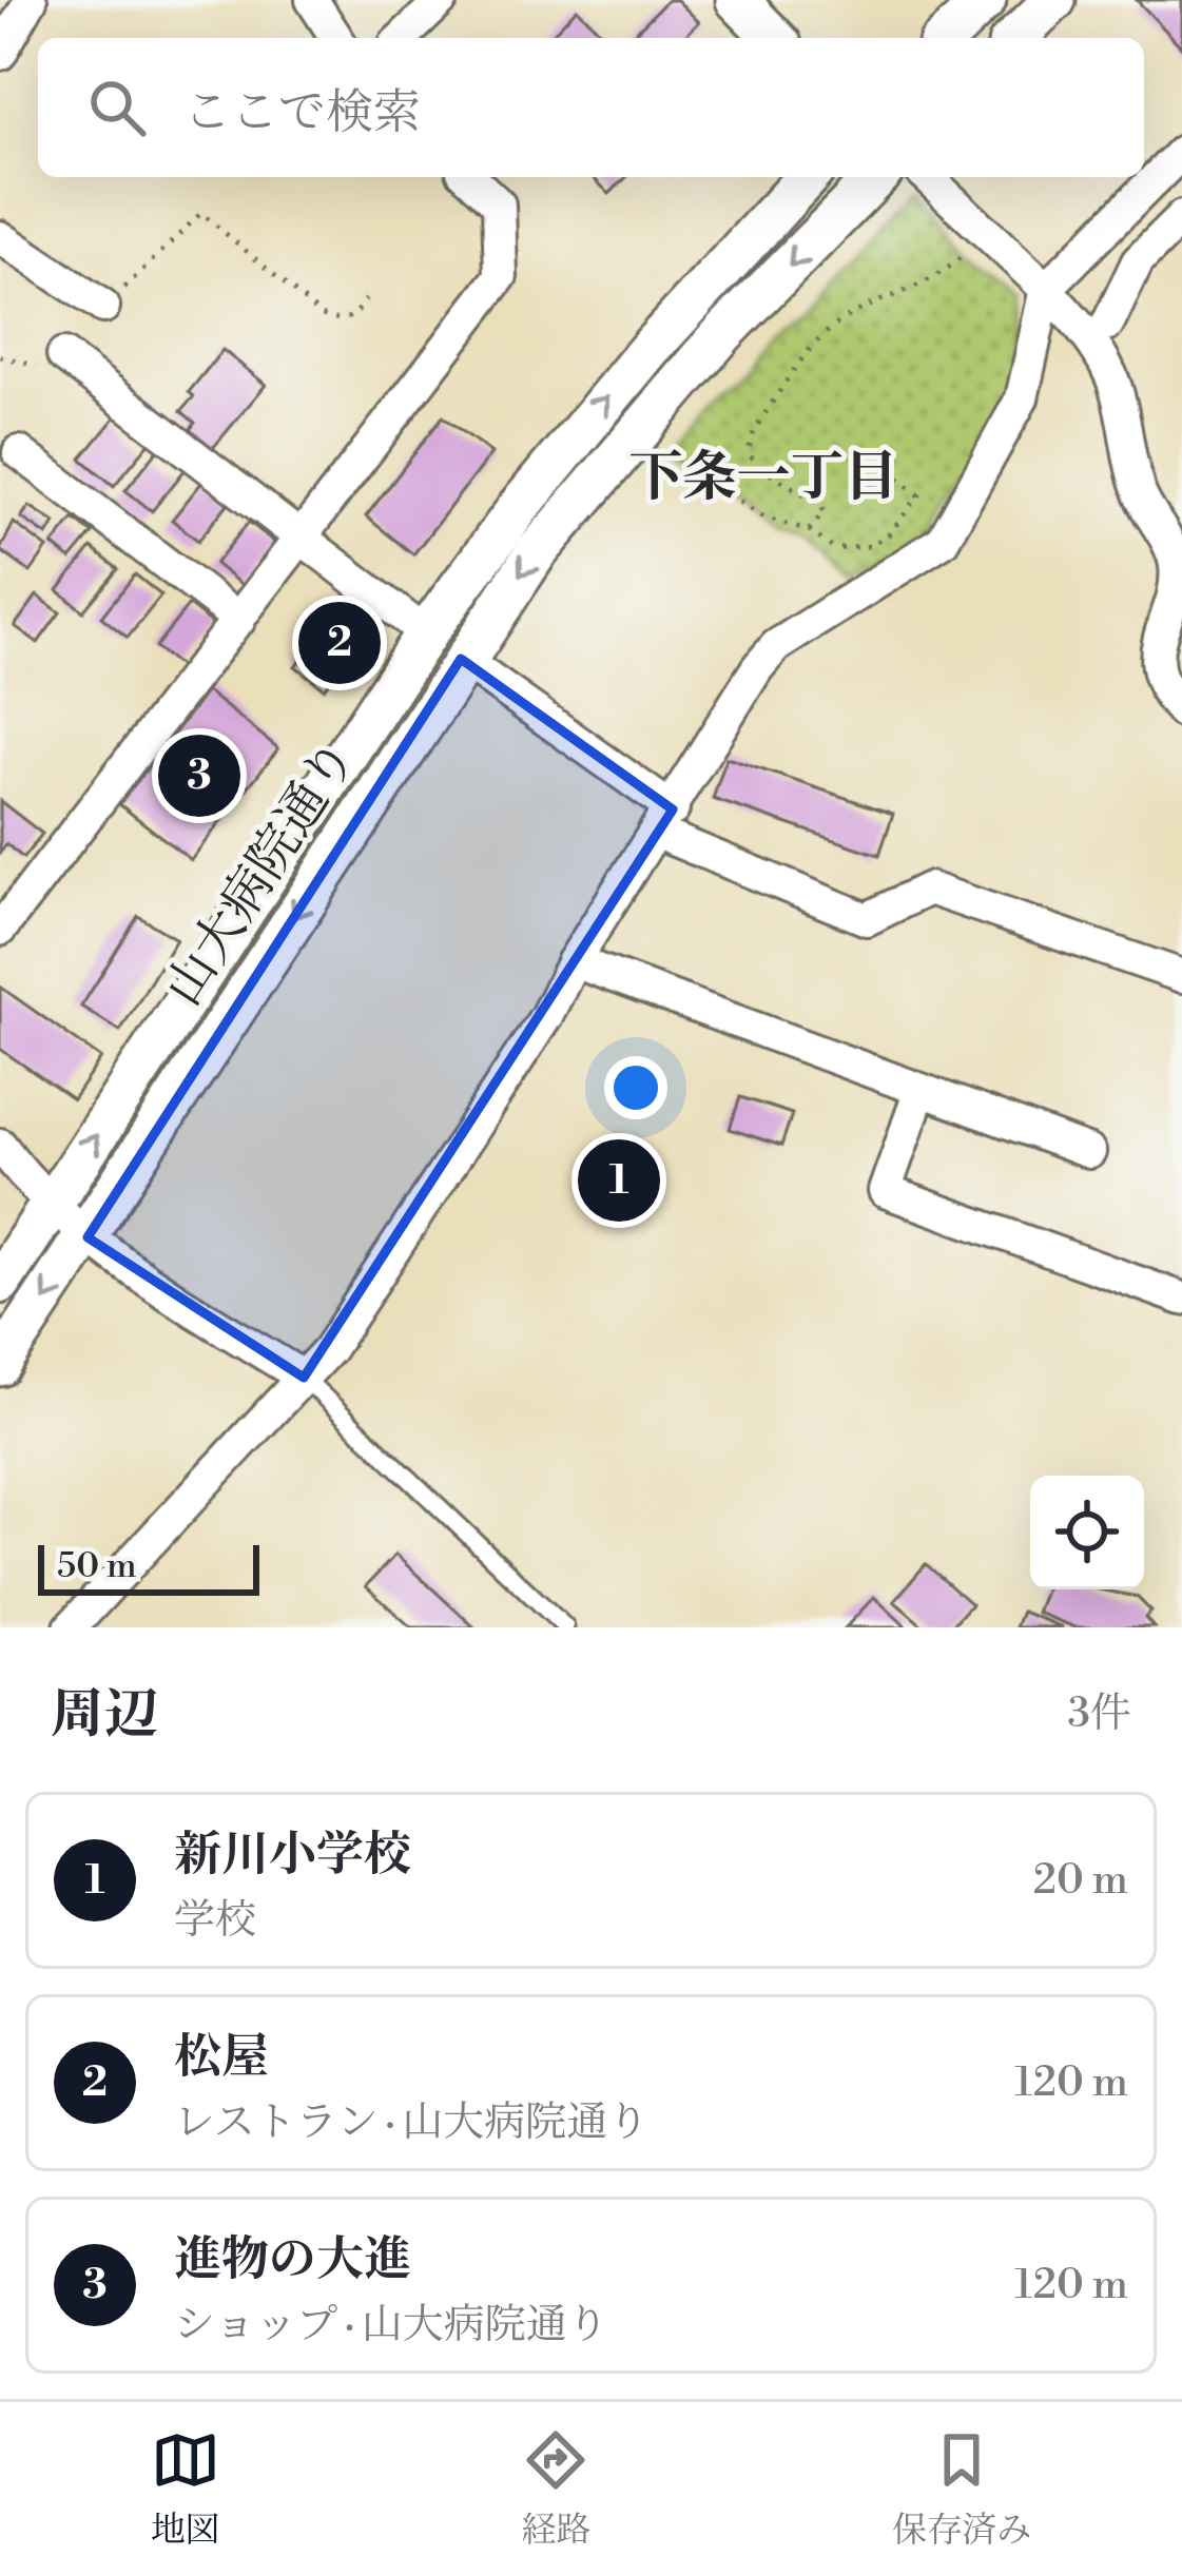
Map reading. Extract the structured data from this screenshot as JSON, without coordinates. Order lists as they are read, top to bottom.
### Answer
{
  "streets": {
    "street": ["山大病院通り"]
  },
  "districts": ["下条一丁目"],
  "scale_bar": "50 m",
  "page": {
    "search": "ここで検索",
    "pins": ["2", "3", "1"],
    "scale": "50 m",
    "heading": ["周辺", "3件"],
    "list": [
      {
        "mark": "1",
        "name": "新川小学校",
        "note": "学校",
        "value": "20 m"
      },
      {
        "mark": "2",
        "name": "松屋",
        "note": "レストラン · 山大病院通り",
        "value": "120 m"
      },
      {
        "mark": "3",
        "name": "進物の大進",
        "note": "ショップ · 山大病院通り",
        "value": "120 m"
      }
    ],
    "nav": ["地図", "経路", "保存済み"]
  }
}
